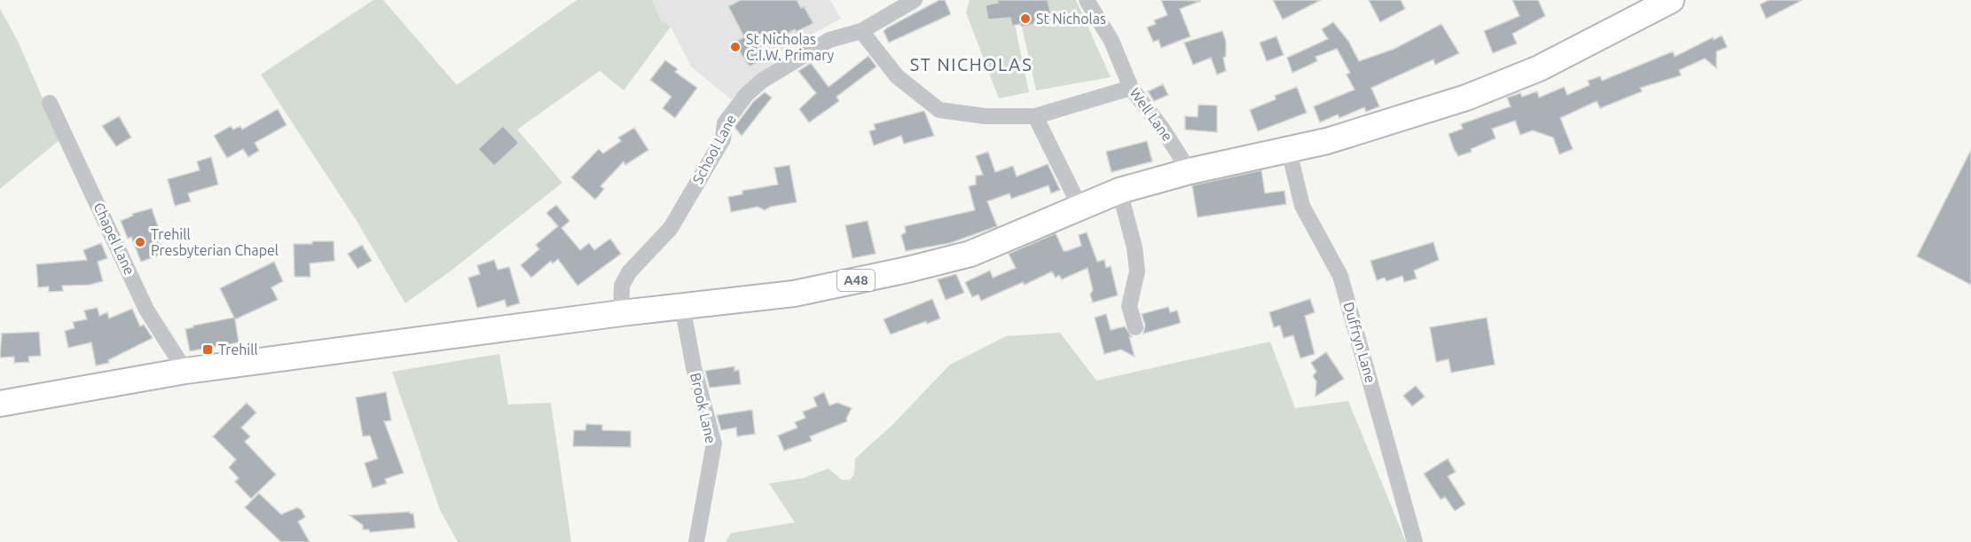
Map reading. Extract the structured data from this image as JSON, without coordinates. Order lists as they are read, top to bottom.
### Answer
{
  "streets": {
    "main road": ["A48"],
    "street": [
      "Well Lane",
      "School Lane",
      "Chapel Lane",
      "Duffryn Lane",
      "Brook Lane"
    ]
  },
  "crossings": [
    ["Well Lane", "A48"],
    ["School Lane", "A48"],
    ["Chapel Lane", "A48"],
    ["A48", "Duffryn Lane"],
    ["A48", "Brook Lane"]
  ],
  "districts": ["ST NICHOLAS"],
  "places": {
    "other": ["St Nicholas", "St Nicholas C.I.W. Primary", "Trehill Presbyterian Chapel"],
    "transit": ["Trehill"]
  }
}
